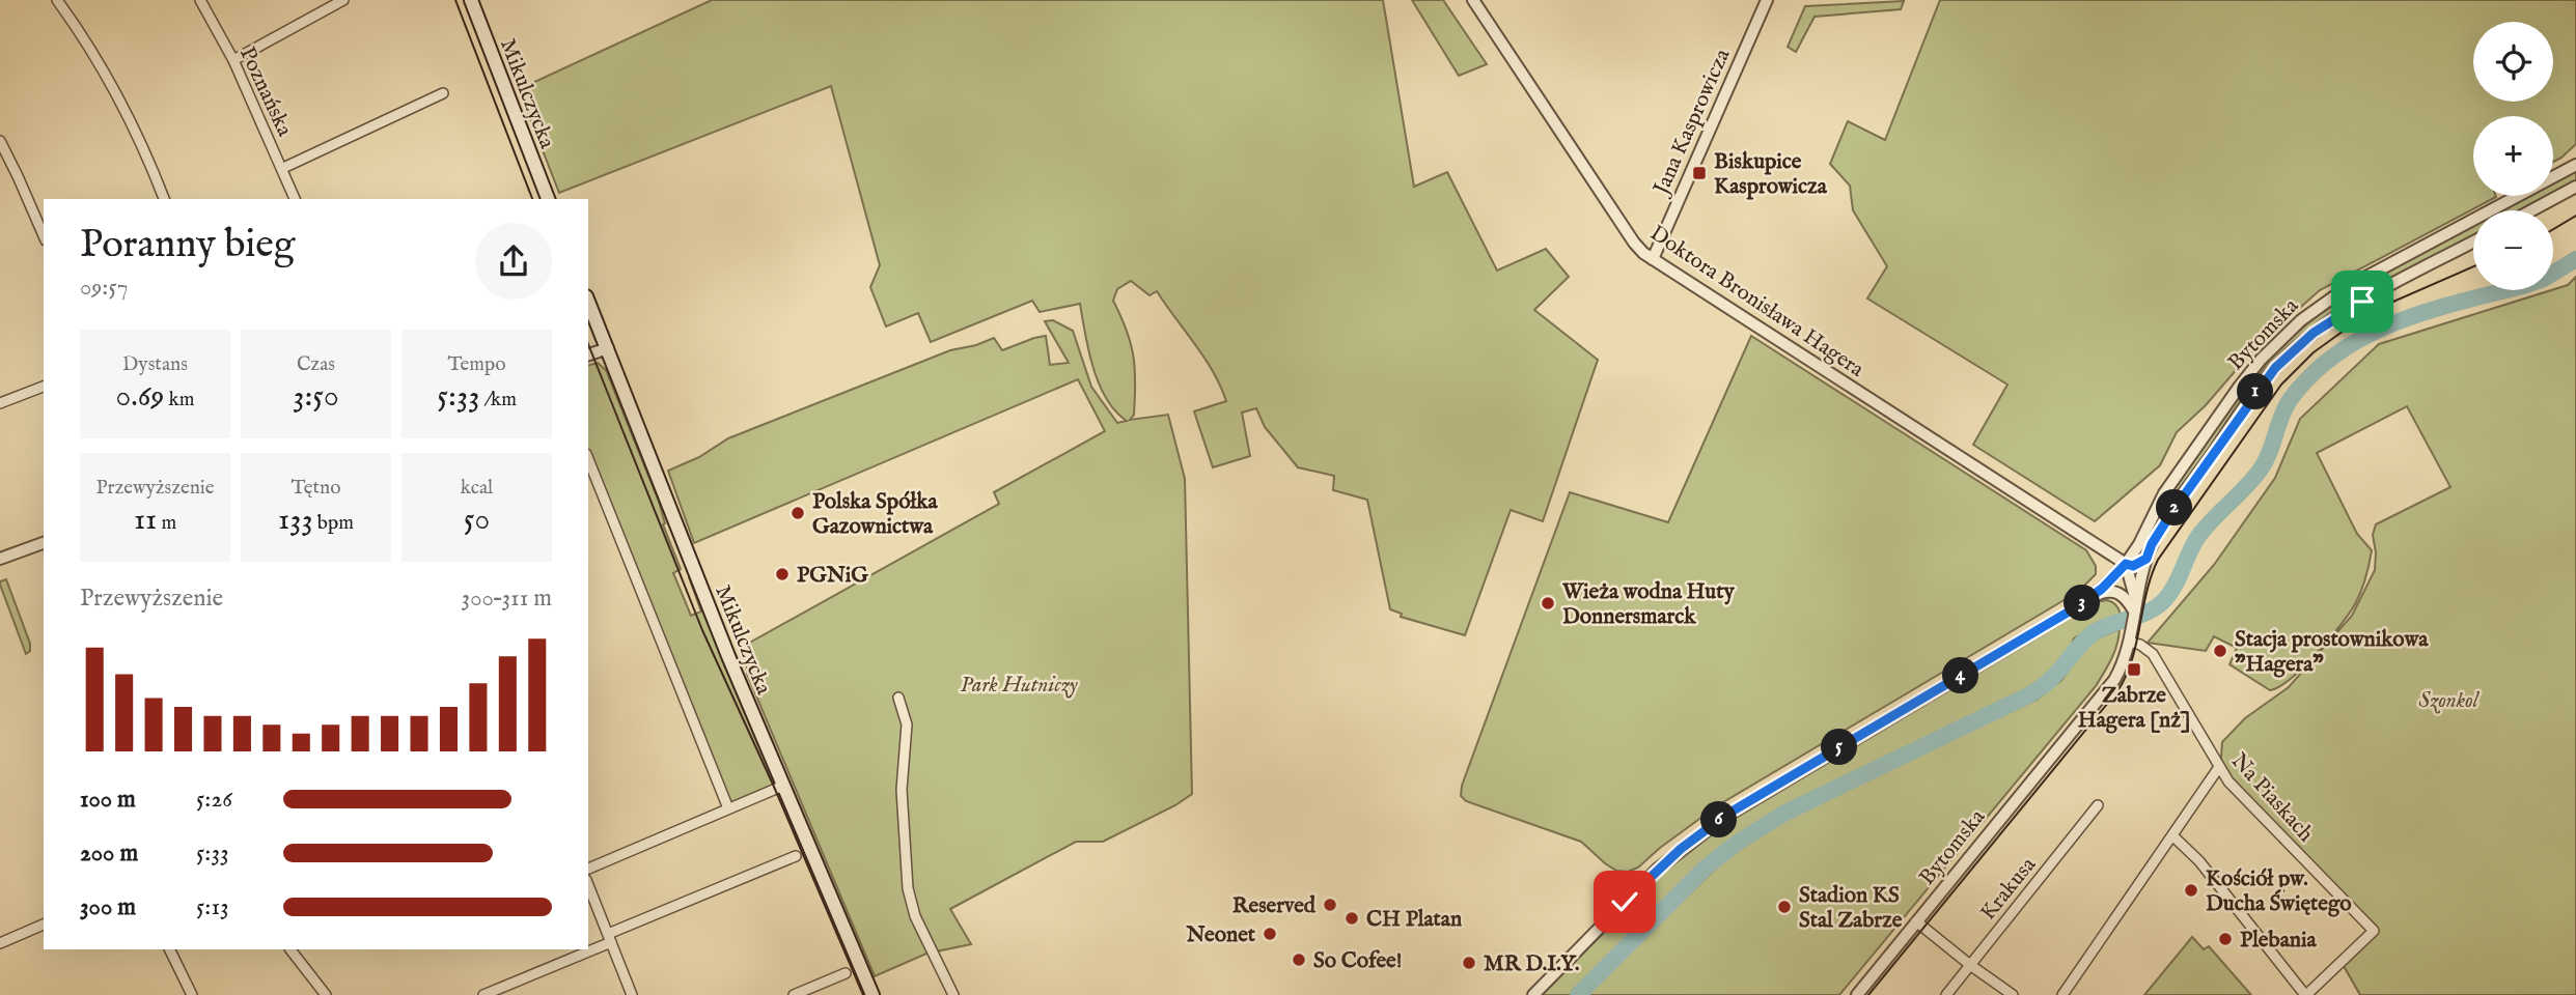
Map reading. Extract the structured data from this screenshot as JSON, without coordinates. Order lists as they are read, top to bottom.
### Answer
{
  "streets": {
    "main road": ["Mikulczycka"],
    "street": [
      "Poznańska",
      "Jana Kasprowicza",
      "Doktora Bronisława Hagera",
      "Bytomska",
      "Na Piaskach",
      "Krakusa"
    ]
  },
  "crossings": [
    ["Jana Kasprowicza", "Doktora Bronisława Hagera"],
    ["Doktora Bronisława Hagera", "Bytomska"],
    ["Bytomska", "Na Piaskach"]
  ],
  "parks": ["Park Hutniczy", "Szonkol"],
  "places": {
    "transit": ["Biskupice Kasprowicza", "Zabrze Hagera [nż]"],
    "other": [
      "Polska Spółka Gazownictwa",
      "PGNiG",
      "Wieża wodna Huty Donnersmarck",
      "Stacja prostownikowa \"Hagera\"",
      "Kościół pw. Ducha Świętego",
      "Reserved",
      "Stadion KS Stal Zabrze",
      "CH Platan",
      "Neonet",
      "Plebania",
      "So Cofee!",
      "MR D.I.Y."
    ]
  },
  "page": {
    "map_buttons": ["+", "−"],
    "heading": ["Poranny bieg", "09:57"],
    "stats": [
      ["Dystans", "0.69 km"],
      ["Czas", "3:50"],
      ["Tempo", "5:33 /km"],
      ["Przewyższenie", "11 m"],
      ["Tętno", "133 bpm"],
      ["kcal", "50"]
    ],
    "pins": [
      "1",
      "2",
      "3",
      "4",
      "5",
      "6"
    ],
    "chart": ["Przewyższenie", "300–311 m"],
    "list": [
      {
        "name": "100 m",
        "note": "5:26"
      },
      {
        "name": "200 m",
        "note": "5:33"
      },
      {
        "name": "300 m",
        "note": "5:13"
      }
    ]
  }
}
